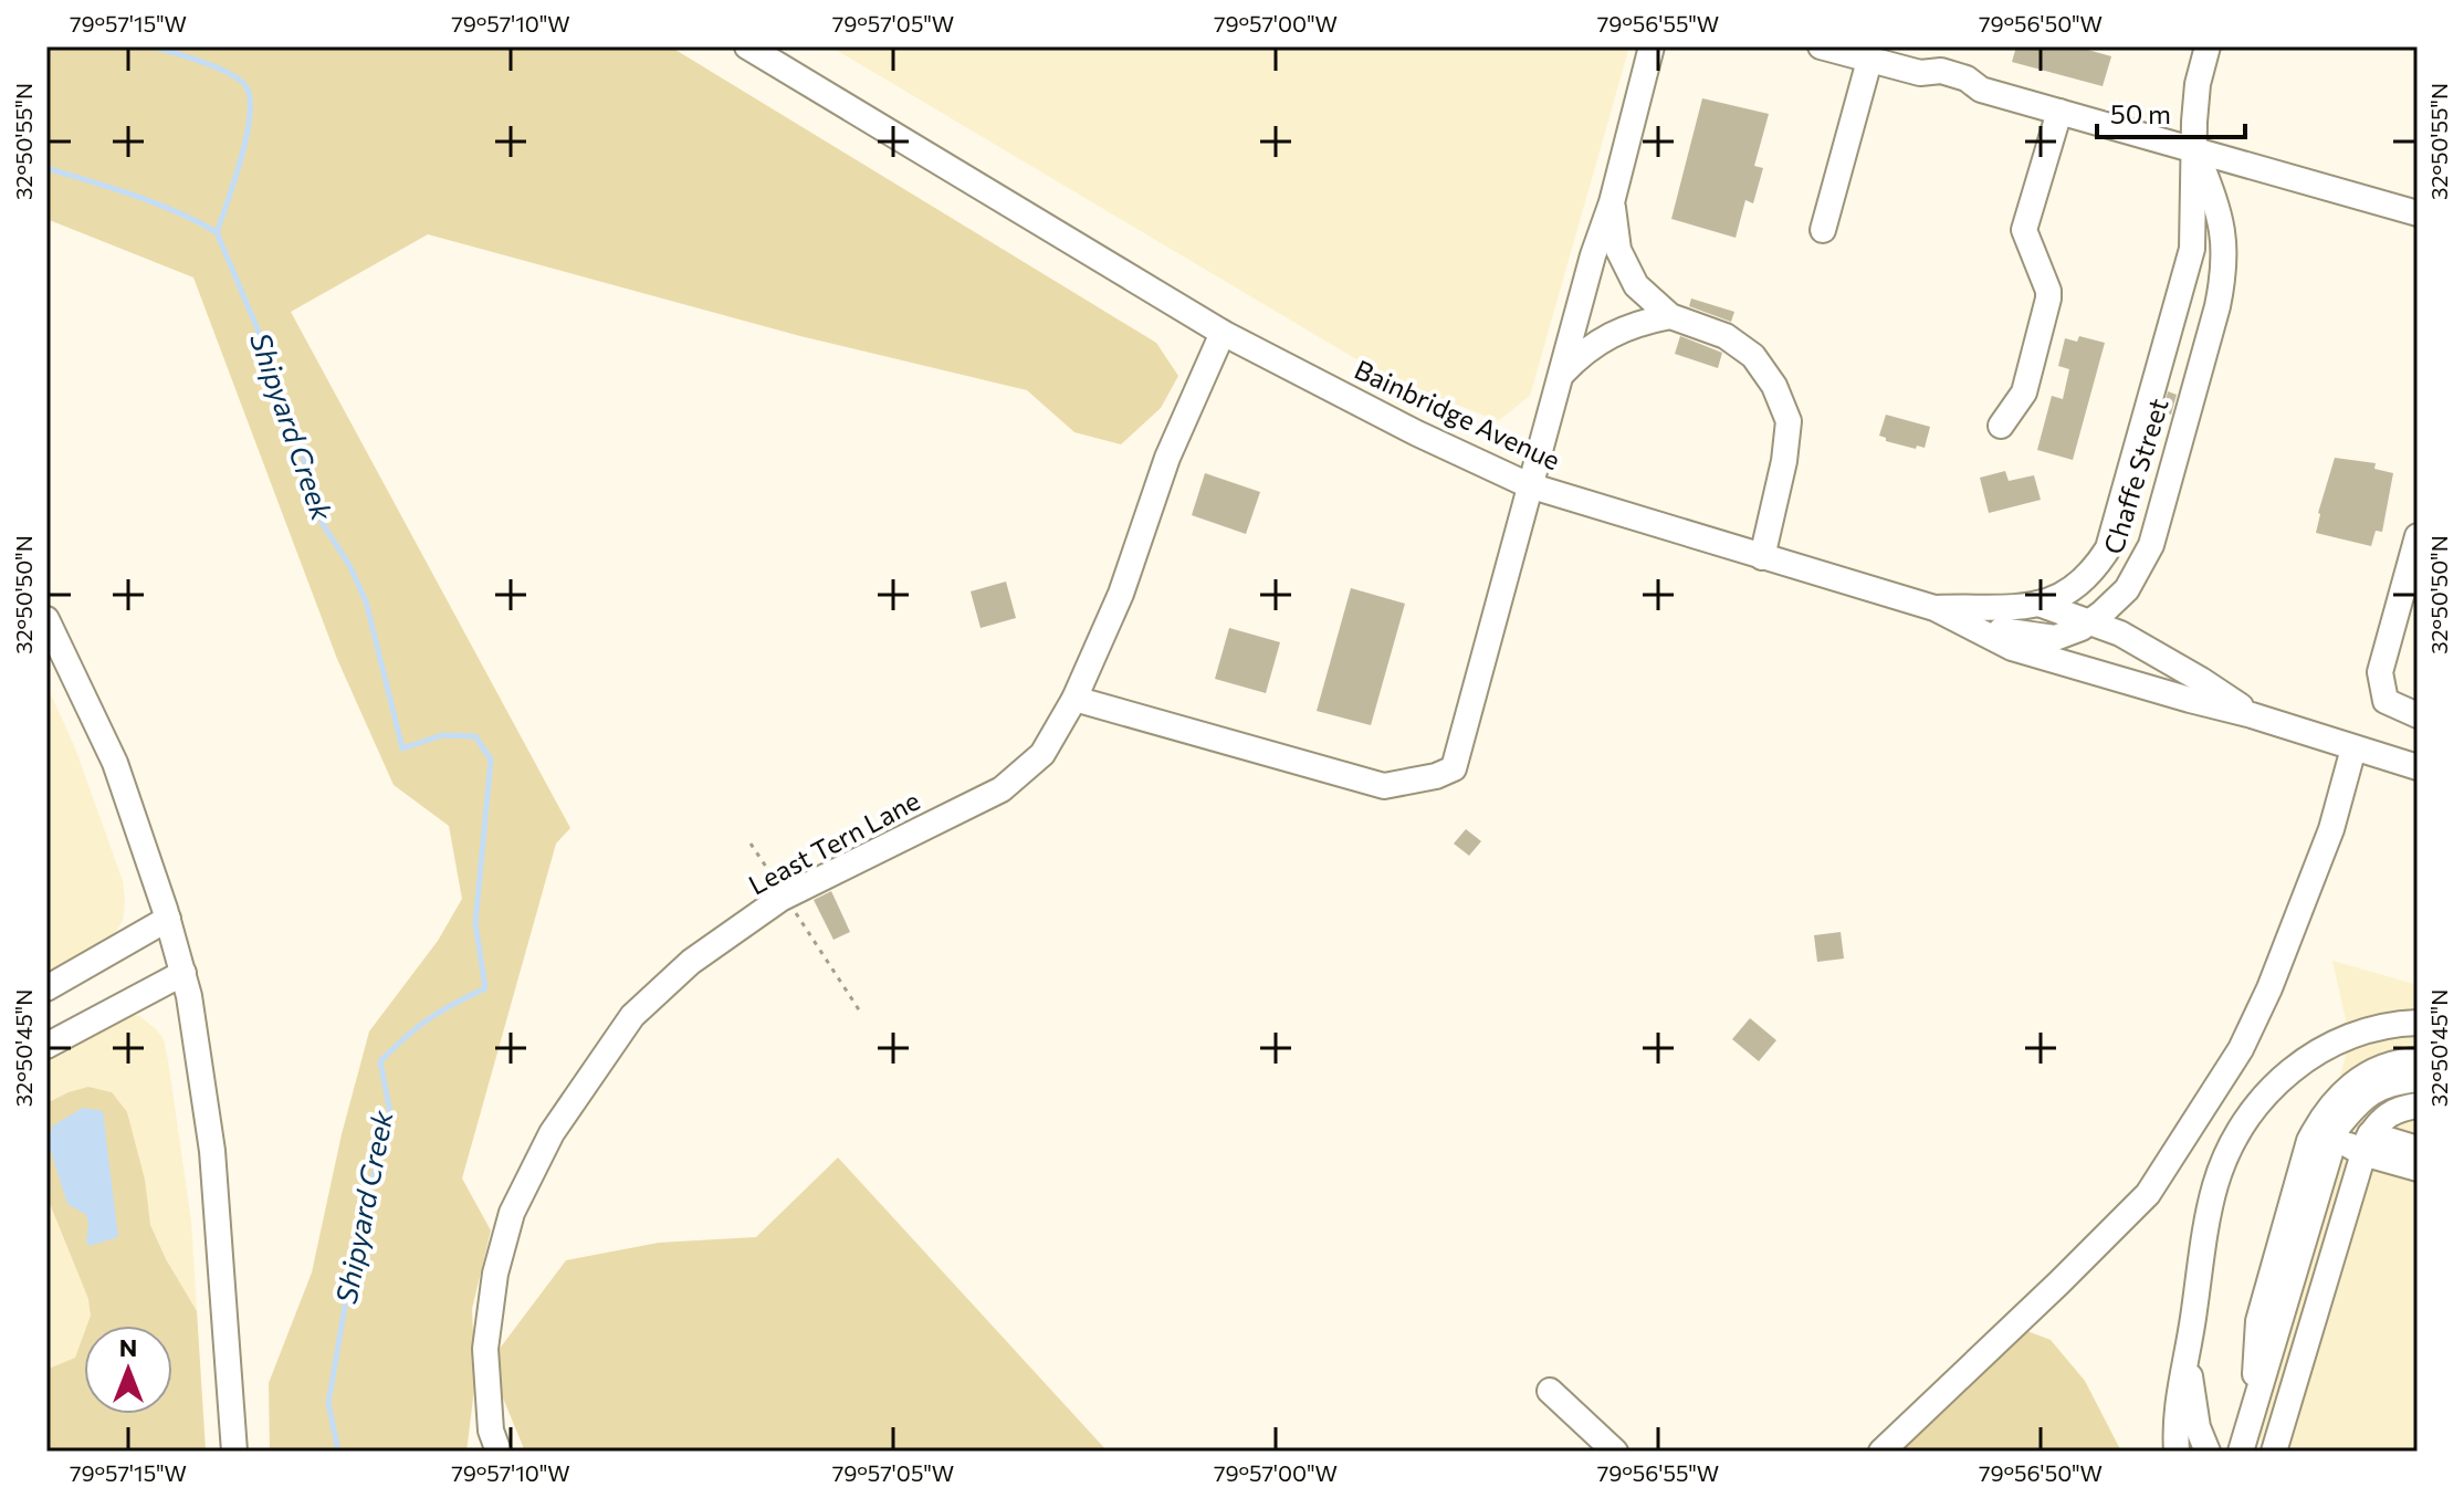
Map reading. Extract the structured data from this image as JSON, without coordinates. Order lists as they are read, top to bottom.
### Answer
{
  "streets": {
    "street": ["Bainbridge Avenue", "Chaffe Street", "Least Tern Lane"]
  },
  "crossings": [
    ["Bainbridge Avenue", "Chaffe Street"],
    ["Bainbridge Avenue", "Least Tern Lane"]
  ],
  "water": ["Shipyard Creek"],
  "scale_bar": "50 m",
  "north": "top",
  "coordinates": [
    "79°57'15\"W",
    "79°57'10\"W",
    "79°57'05\"W",
    "79°57'00\"W",
    "79°56'55\"W",
    "79°56'50\"W",
    "32°50'55\"N",
    "32°50'50\"N",
    "32°50'45\"N"
  ]
}
